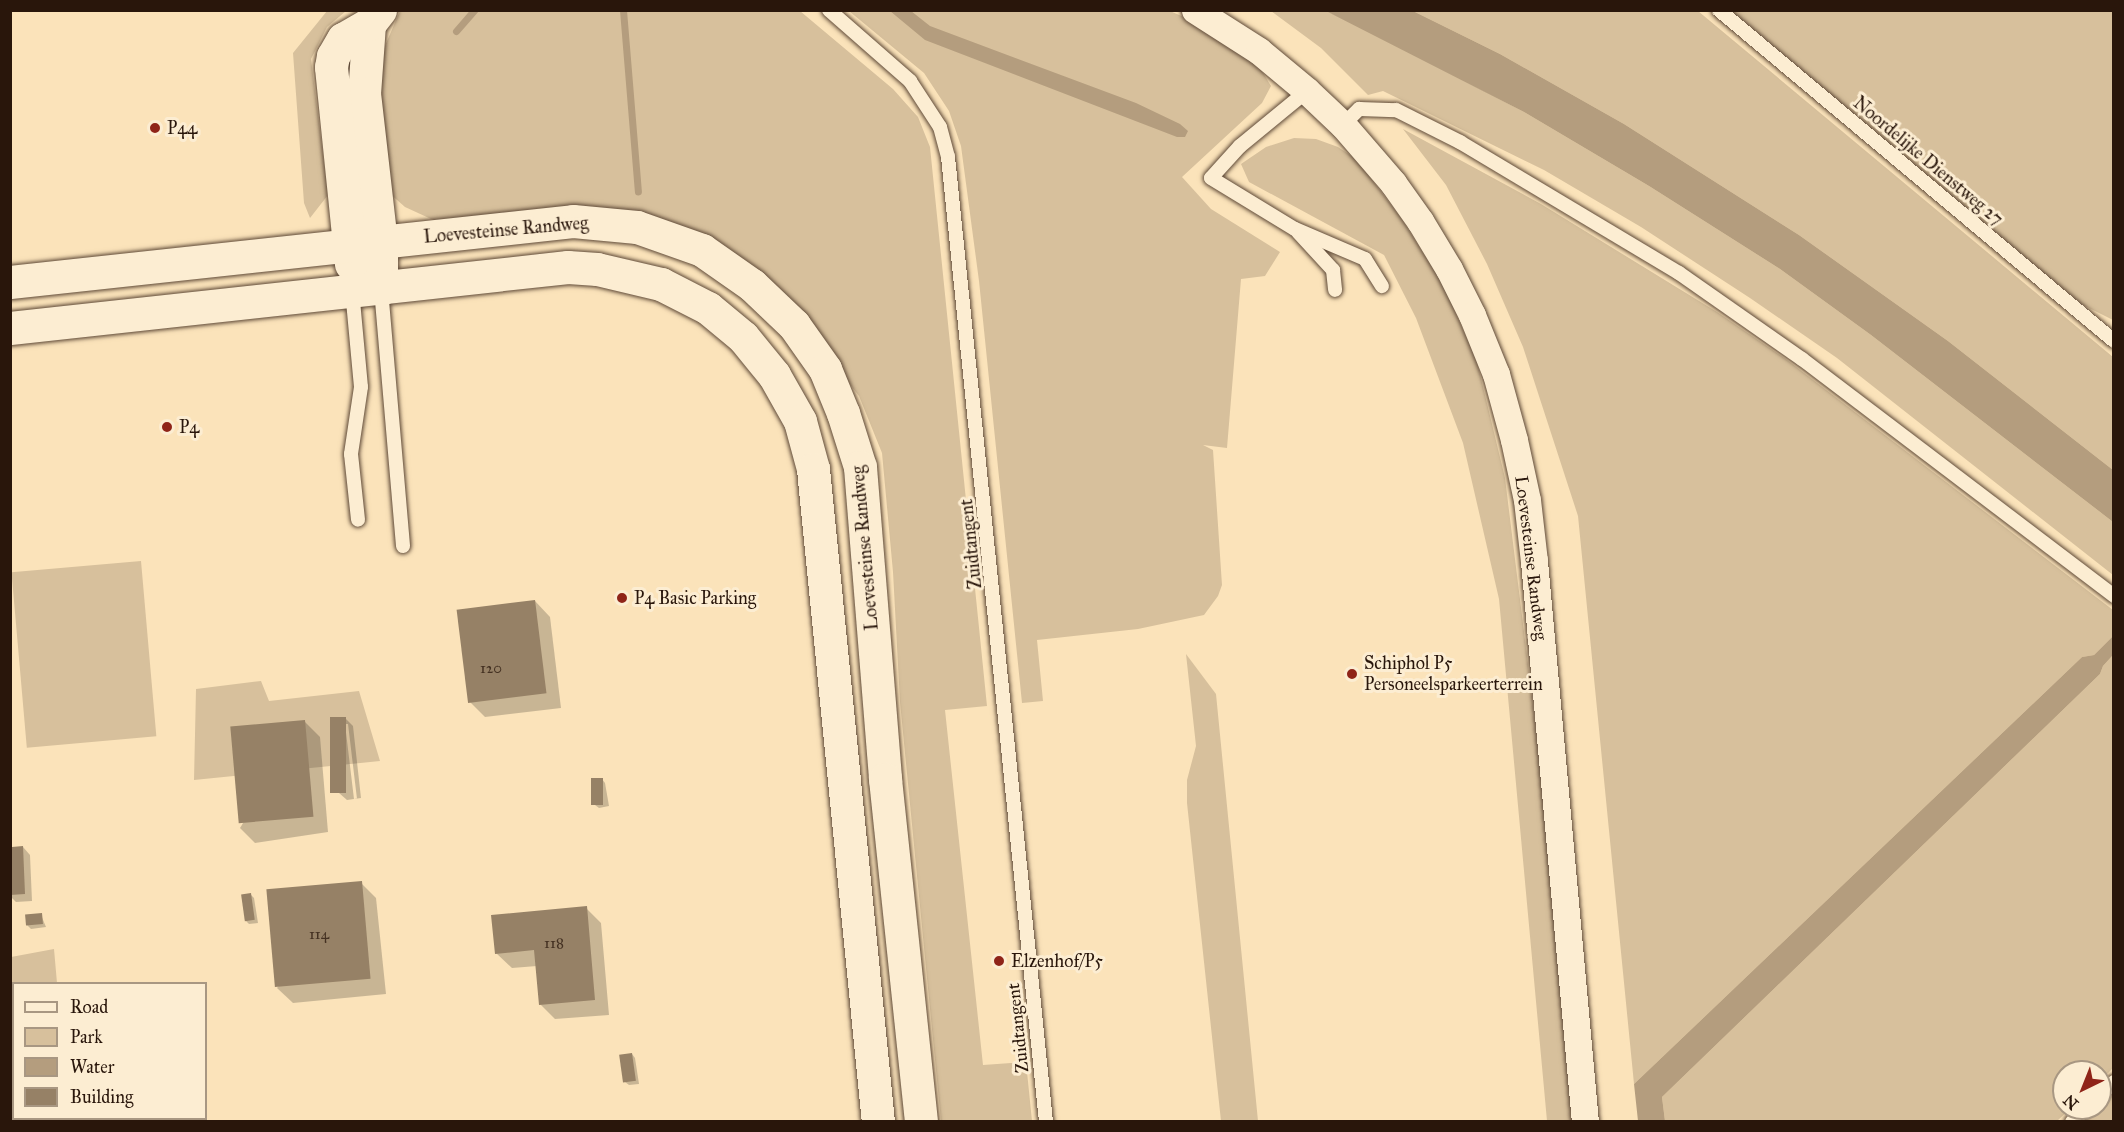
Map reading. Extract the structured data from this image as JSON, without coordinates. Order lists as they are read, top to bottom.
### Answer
{
  "streets": {
    "street": ["Loevesteinse Randweg"],
    "lane": ["Noordelijke Dienstweg 27", "Zuidtangent"]
  },
  "places": [
    "P44",
    "P4",
    "P4 Basic Parking",
    "Schiphol P5 Personeelsparkeerterrein",
    "Elzenhof/P5"
  ],
  "house_numbers": ["120", "114", "118"],
  "legend": [
    "Road",
    "Park",
    "Water",
    "Building"
  ],
  "north": "bottom left"
}
